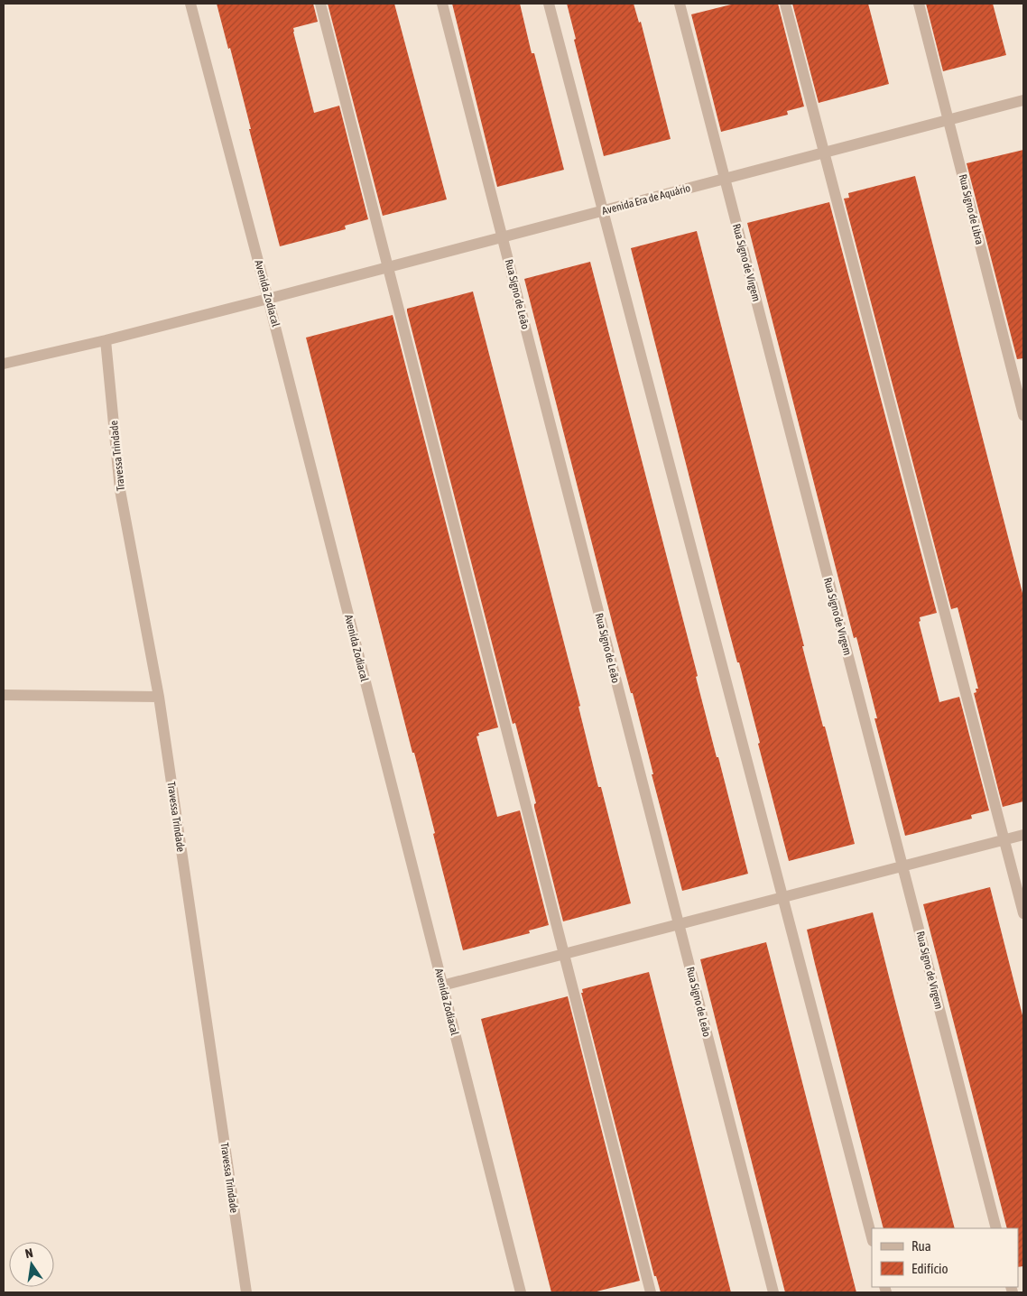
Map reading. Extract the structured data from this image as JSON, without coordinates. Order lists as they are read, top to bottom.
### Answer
{
  "streets": {
    "street": [
      "Avenida Era de Aquário",
      "Rua Signo de Libra",
      "Rua Signo de Virgem",
      "Avenida Zodiacal",
      "Rua Signo de Leão",
      "Travessa Trindade"
    ]
  },
  "crossings": [
    ["Avenida Era de Aquário", "Rua Signo de Libra"],
    ["Avenida Era de Aquário", "Rua Signo de Virgem"],
    ["Avenida Era de Aquário", "Avenida Zodiacal"],
    ["Avenida Era de Aquário", "Rua Signo de Leão"],
    ["Avenida Era de Aquário", "Travessa Trindade"]
  ],
  "legend": ["Rua", "Edifício"],
  "north": "top"
}
